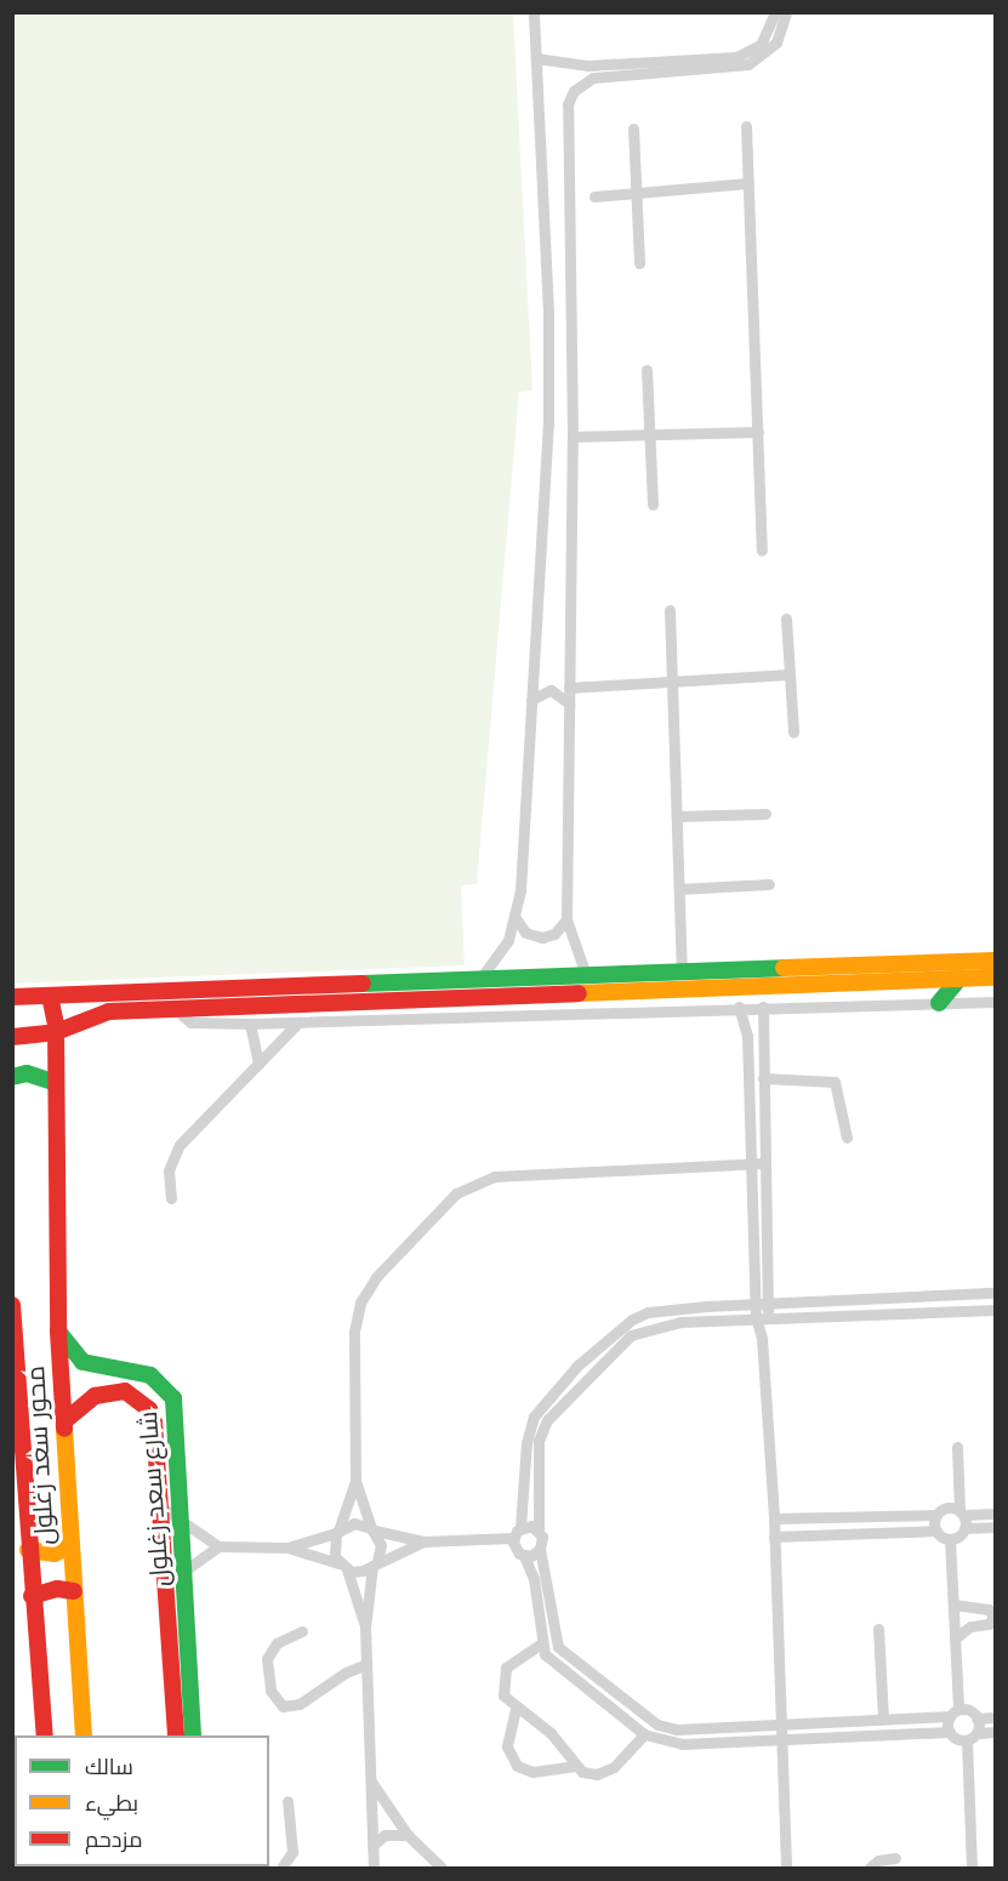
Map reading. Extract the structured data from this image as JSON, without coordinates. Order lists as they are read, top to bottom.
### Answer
{
  "streets": {
    "main road": ["محور سعد زغلول", "شارع سعد زغلول"]
  },
  "crossings": [
    ["محور سعد زغلول", "شارع سعد زغلول"]
  ],
  "legend": ["سالك", "بطيء", "مزدحم"]
}
